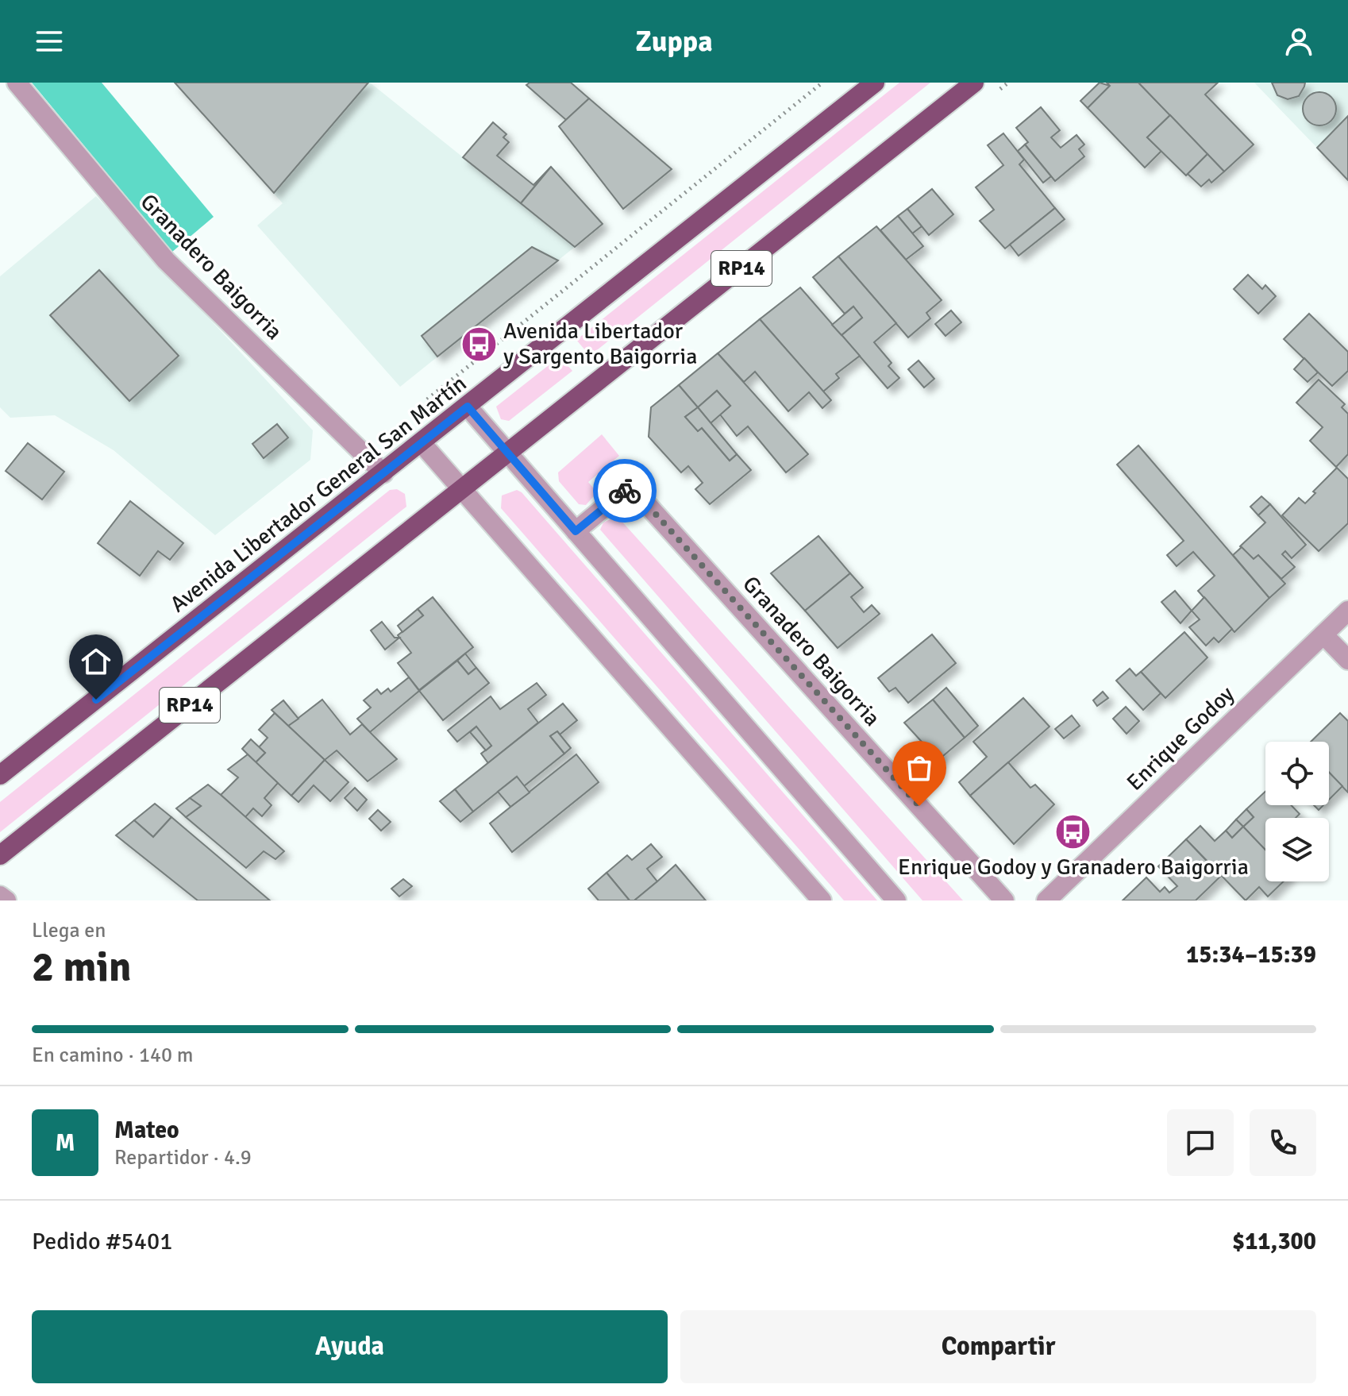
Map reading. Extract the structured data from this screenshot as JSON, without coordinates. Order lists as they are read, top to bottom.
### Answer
{
  "streets": {
    "main road": ["RP14", "Avenida Libertador General San Martín"],
    "street": ["Granadero Baigorria", "Enrique Godoy"]
  },
  "crossings": [
    ["Granadero Baigorria", "Avenida Libertador General San Martín"]
  ],
  "places": {
    "bus stop": ["Avenida Libertador y Sargento Baigorria", "Enrique Godoy y Granadero Baigorria"]
  },
  "page": {
    "header": "Zuppa",
    "heading": ["2 min", "Llega en", "15:34–15:39"],
    "panel": [
      "Mateo",
      "Repartidor · 4.9",
      "Pedido #5401",
      "$11,300"
    ],
    "bar": "En camino · 140 m",
    "round": "M",
    "buttons": ["Ayuda", "Compartir"]
  }
}
